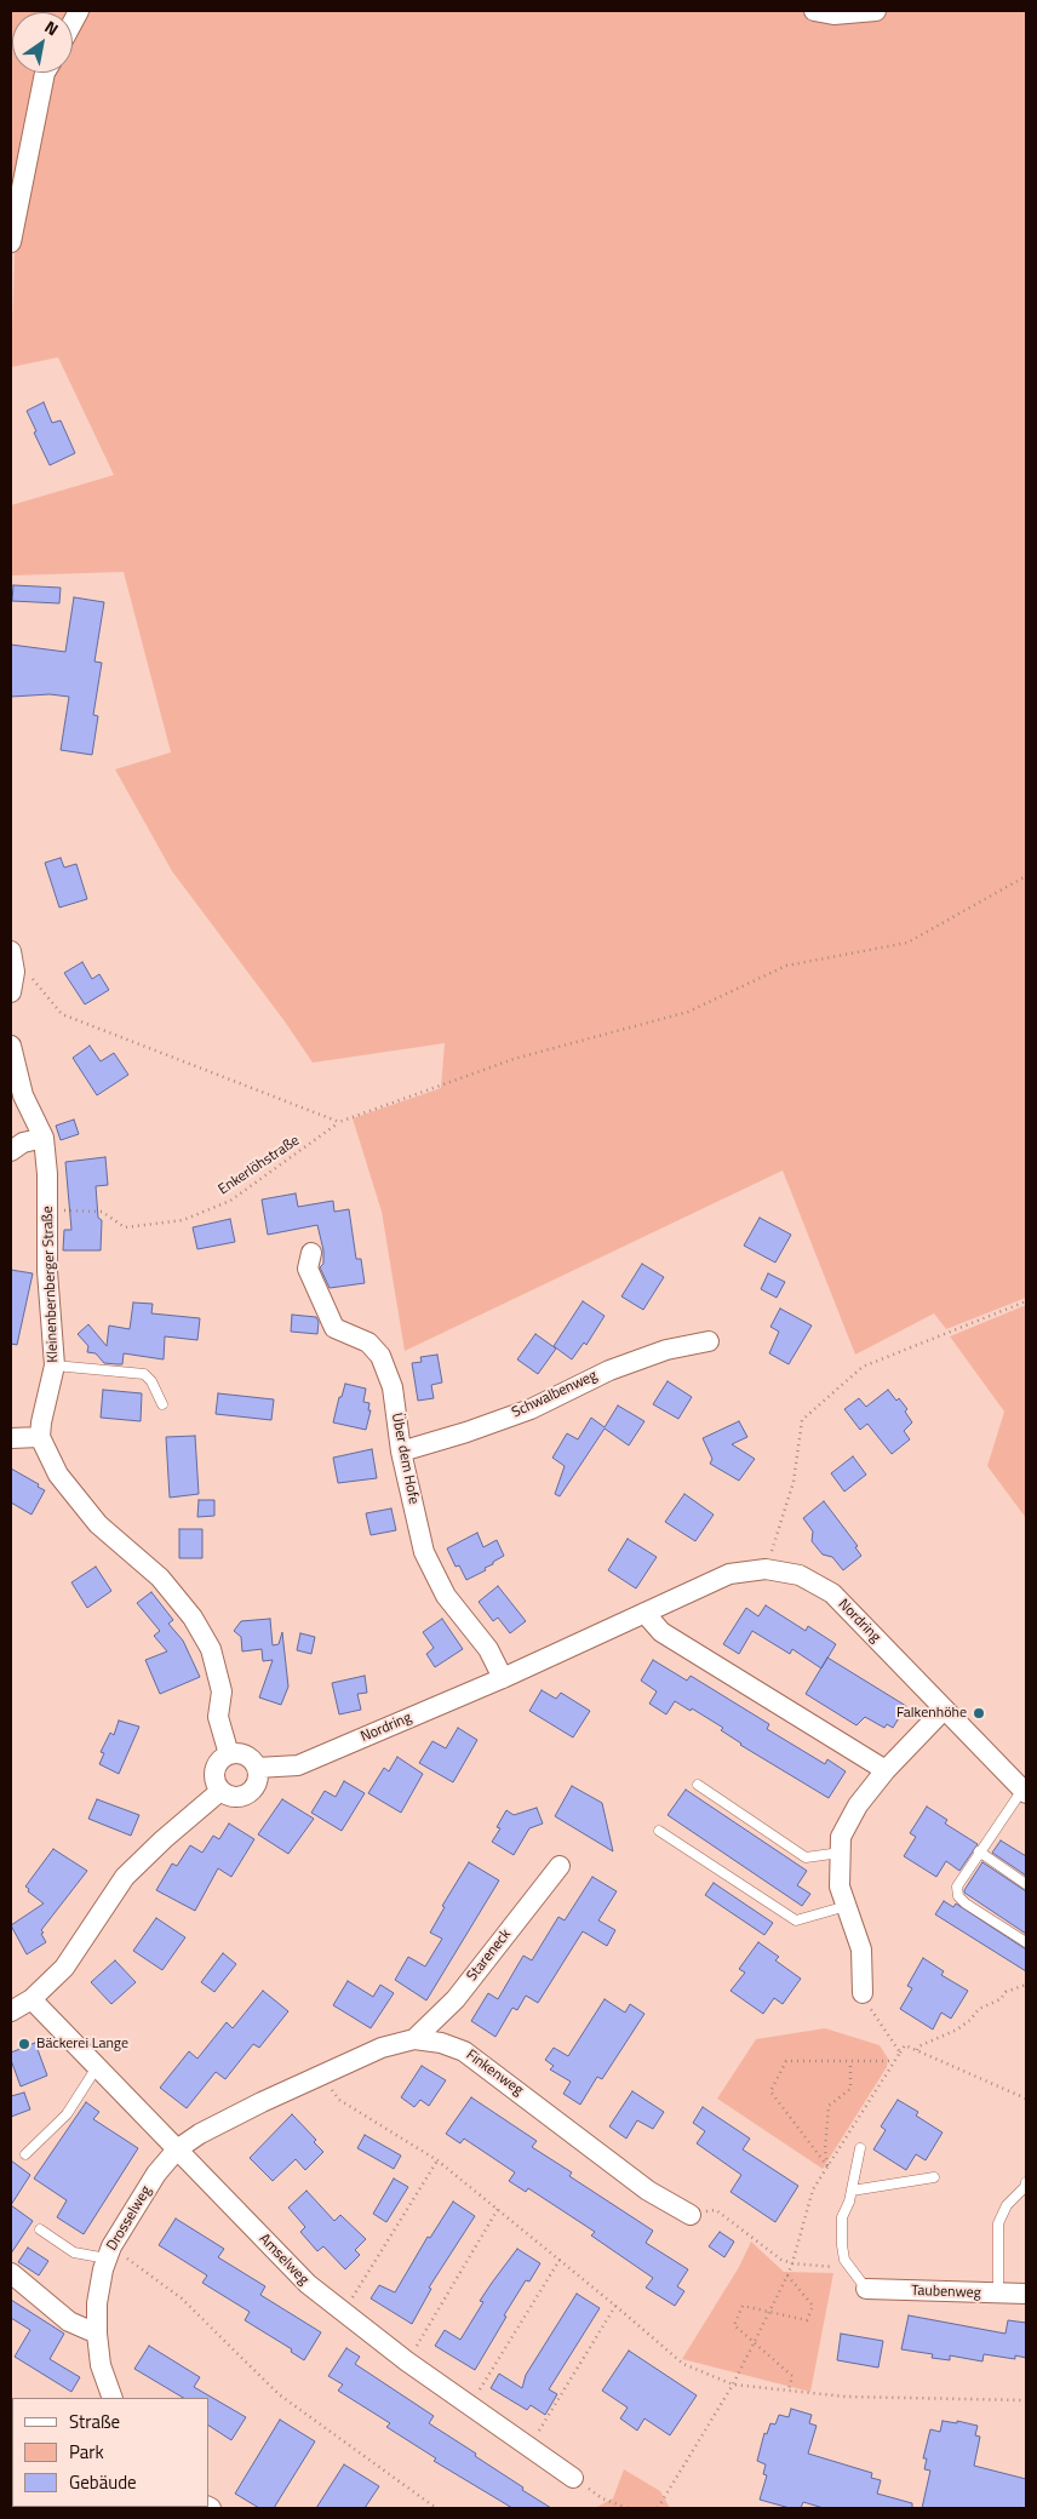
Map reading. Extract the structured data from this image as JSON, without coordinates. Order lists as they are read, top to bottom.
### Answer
{
  "streets": {
    "street": [
      "Kleinenbernberger Straße",
      "Schwalbenweg",
      "Über dem Hofe",
      "Nordring",
      "Stareneck",
      "Finkenweg",
      "Drosselweg",
      "Amselweg",
      "Taubenweg"
    ],
    "path": ["Enkerlöhstraße"]
  },
  "crossings": [
    ["Enkerlöhstraße", "Kleinenbernberger Straße"],
    ["Schwalbenweg", "Über dem Hofe"],
    ["Über dem Hofe", "Nordring"],
    ["Stareneck", "Finkenweg"],
    ["Finkenweg", "Drosselweg"],
    ["Finkenweg", "Amselweg"],
    ["Drosselweg", "Amselweg"]
  ],
  "places": ["Falkenhöhe", "Bäckerei Lange"],
  "legend": ["Straße", "Park", "Gebäude"],
  "north": "top right"
}
